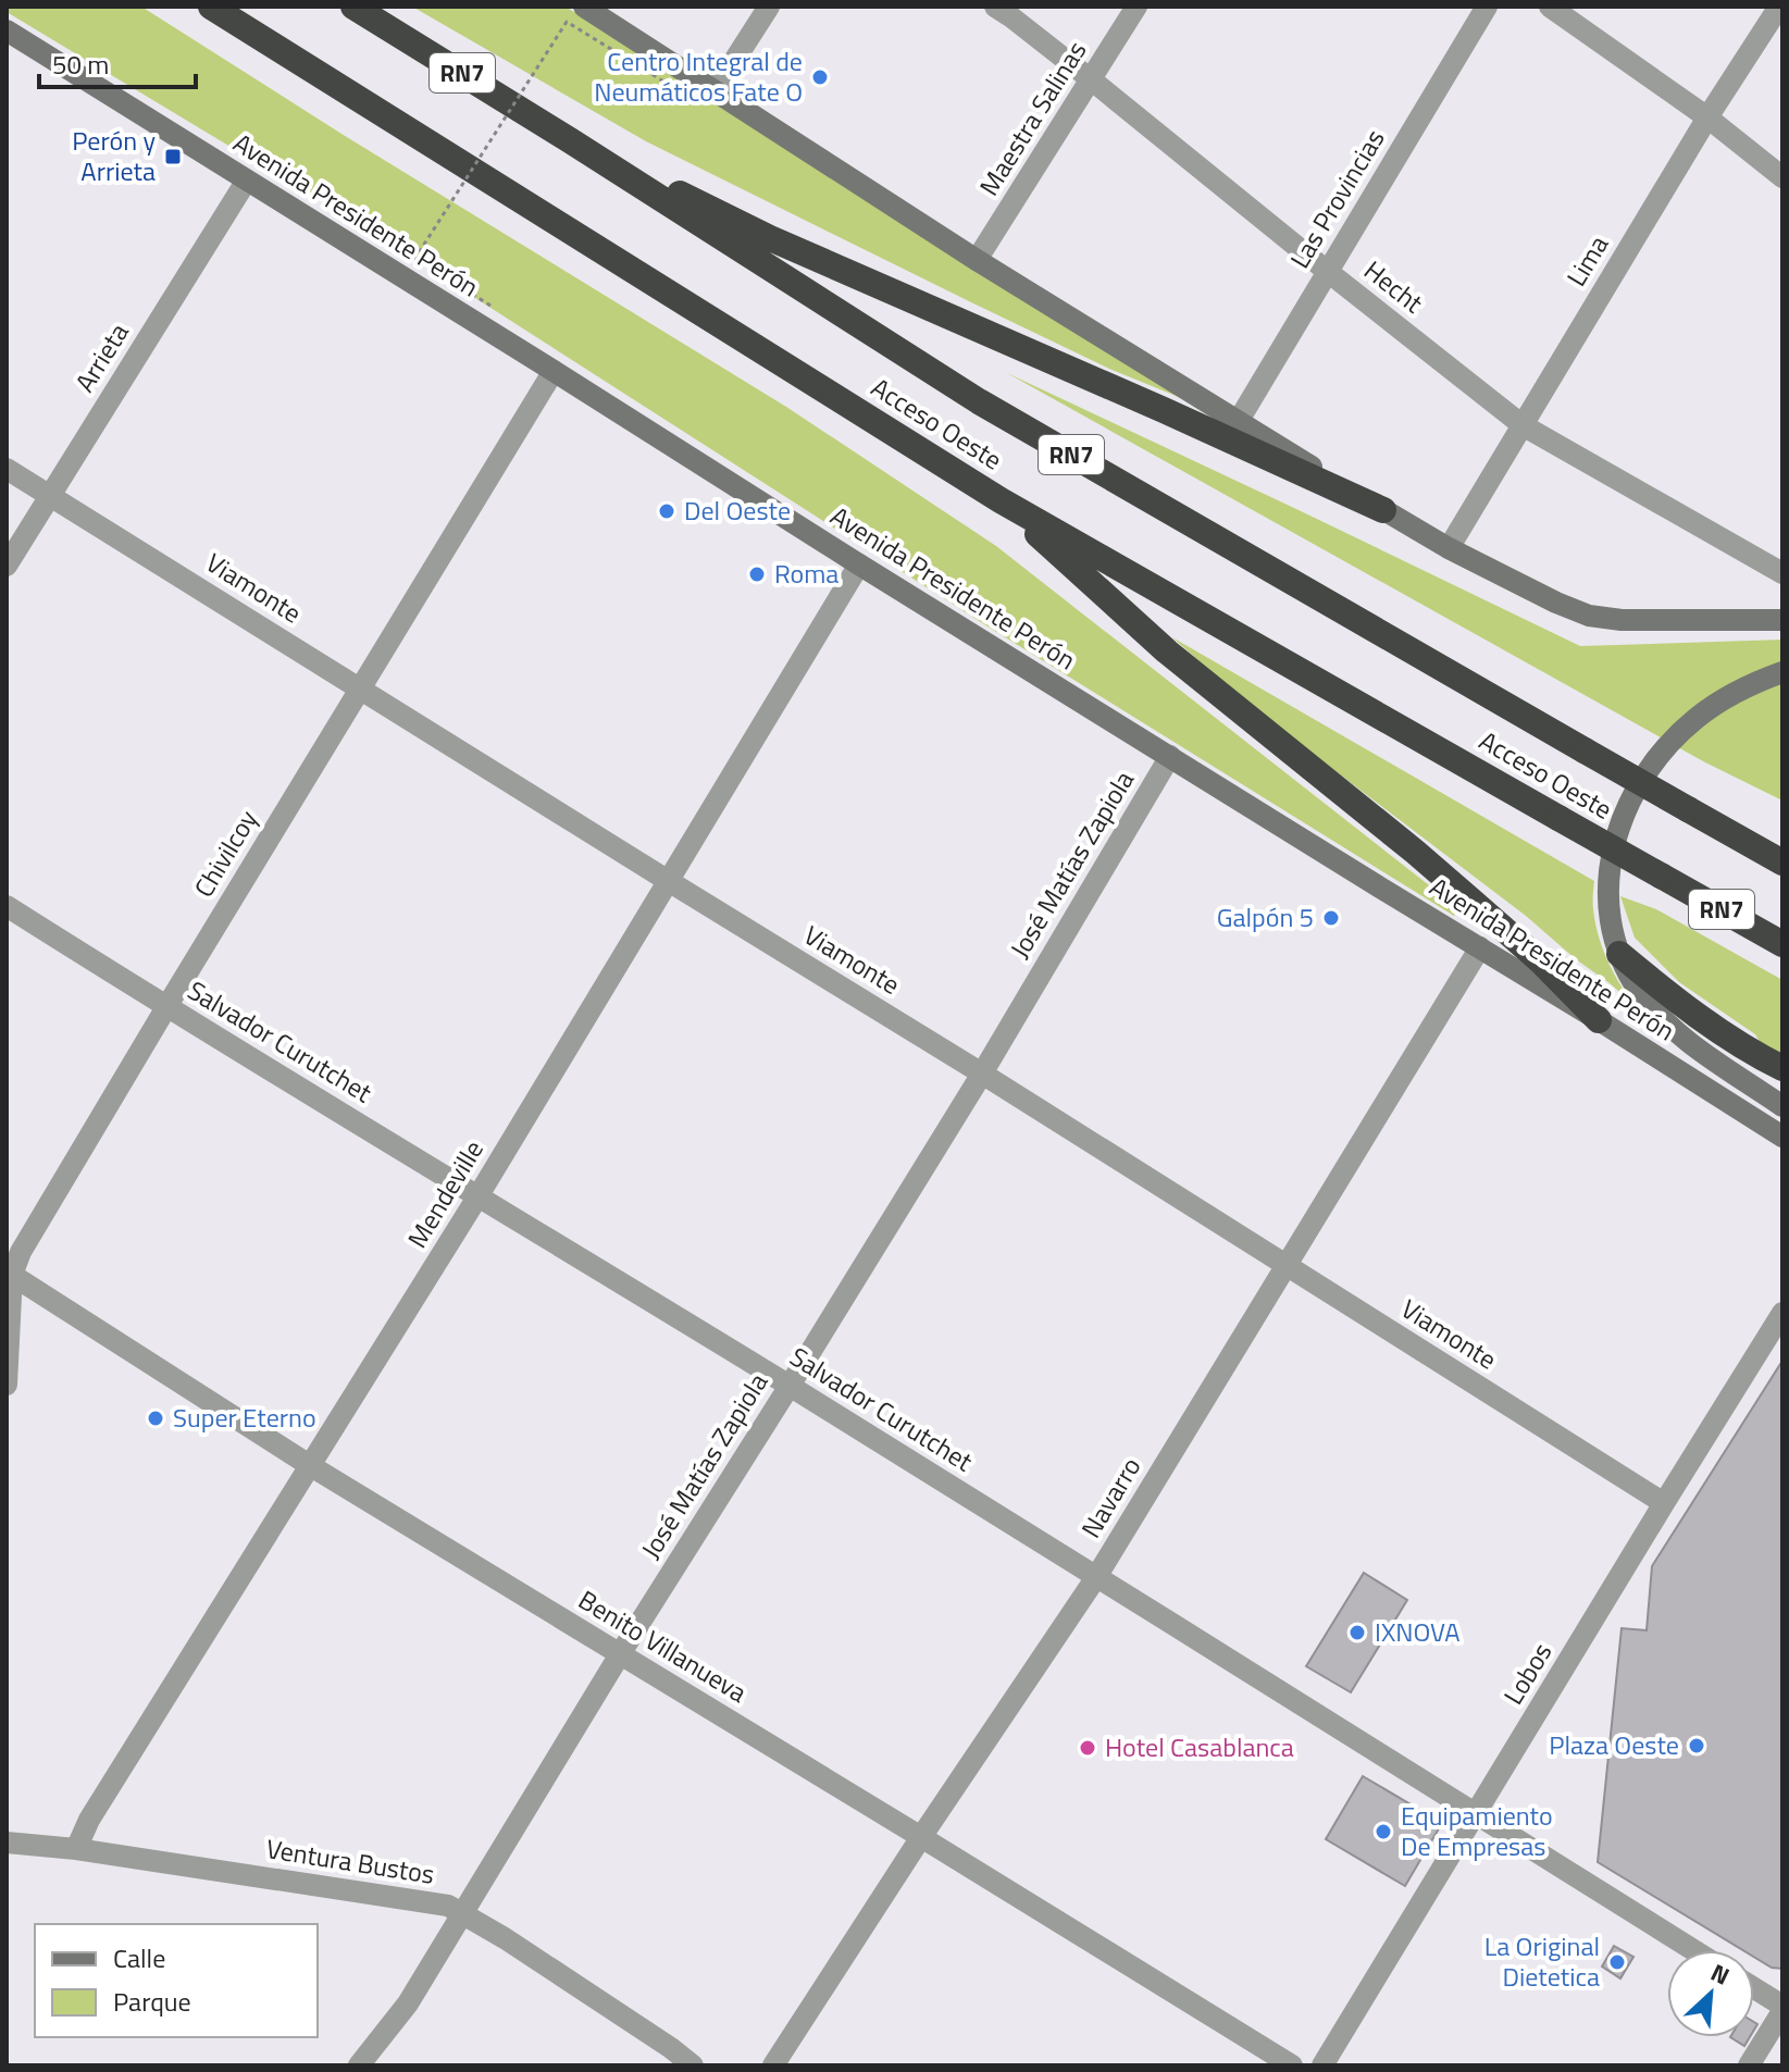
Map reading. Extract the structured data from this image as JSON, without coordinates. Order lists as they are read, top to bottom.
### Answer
{
  "streets": {
    "highway": ["RN7", "Acceso Oeste"],
    "street": [
      "Maestra Salinas",
      "Las Provincias",
      "Avenida Presidente Perón",
      "Lima",
      "Hecht",
      "Arrieta",
      "Viamonte",
      "Chivilcoy",
      "José Matías Zapiola",
      "Salvador Curutchet",
      "Mendeville",
      "Navarro",
      "Benito Villanueva",
      "Lobos",
      "Ventura Bustos"
    ]
  },
  "crossings": [
    ["Maestra Salinas", "Hecht"],
    ["Las Provincias", "Hecht"],
    ["Avenida Presidente Perón", "Arrieta"],
    ["Avenida Presidente Perón", "Chivilcoy"],
    ["Avenida Presidente Perón", "José Matías Zapiola"],
    ["Avenida Presidente Perón", "Mendeville"],
    ["Avenida Presidente Perón", "Navarro"],
    ["Lima", "Hecht"],
    ["Arrieta", "Viamonte"],
    ["Viamonte", "Chivilcoy"],
    ["Viamonte", "José Matías Zapiola"],
    ["Viamonte", "Mendeville"],
    ["Viamonte", "Navarro"],
    ["Viamonte", "Lobos"],
    ["Chivilcoy", "Salvador Curutchet"],
    ["Chivilcoy", "Benito Villanueva"],
    ["José Matías Zapiola", "Salvador Curutchet"],
    ["José Matías Zapiola", "Benito Villanueva"],
    ["José Matías Zapiola", "Ventura Bustos"],
    ["Salvador Curutchet", "Mendeville"],
    ["Salvador Curutchet", "Navarro"],
    ["Salvador Curutchet", "Lobos"],
    ["Mendeville", "Benito Villanueva"],
    ["Mendeville", "Ventura Bustos"],
    ["Navarro", "Benito Villanueva"]
  ],
  "places": {
    "other": [
      "Centro Integral de Neumáticos Fate O",
      "Del Oeste",
      "Roma",
      "Galpón 5",
      "Super Eterno",
      "IXNOVA",
      "Plaza Oeste",
      "Hotel Casablanca",
      "Equipamiento De Empresas",
      "La Original Dietetica"
    ],
    "transit": ["Perón y Arrieta"]
  },
  "legend": ["Calle", "Parque"],
  "scale_bar": "50 m",
  "north": "top right"
}
